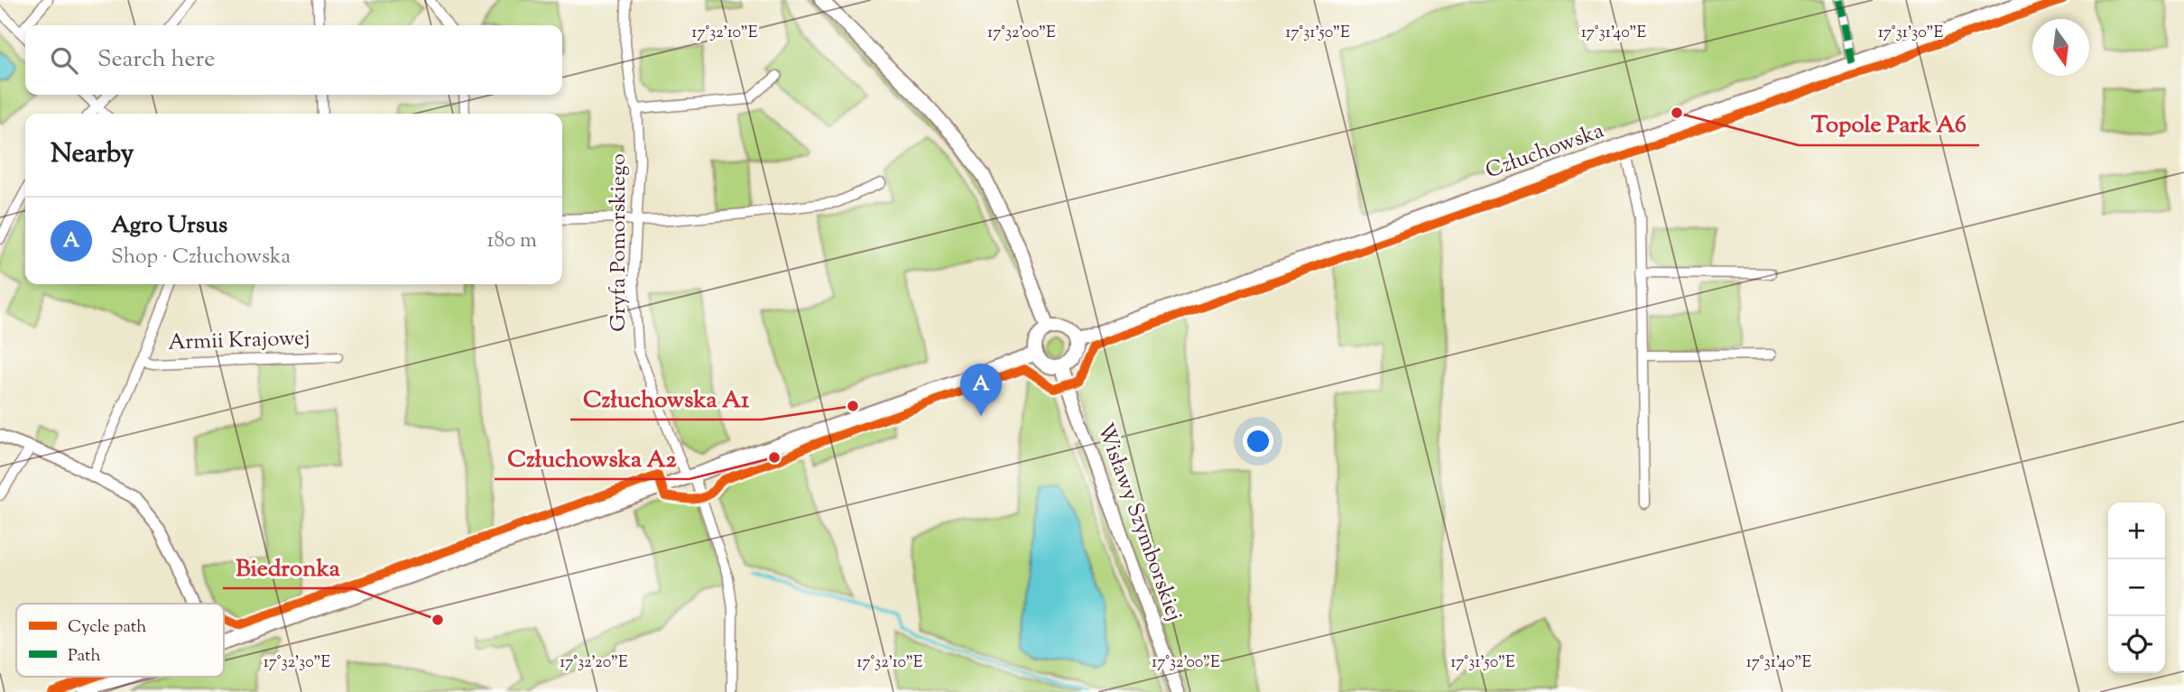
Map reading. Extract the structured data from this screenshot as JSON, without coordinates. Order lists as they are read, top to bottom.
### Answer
{
  "streets": {
    "main road": ["Człuchowska", "Wisławy Szymborskiej"],
    "street": ["Gryfa Pomorskiego", "Armii Krajowej"]
  },
  "crossings": [
    ["Człuchowska", "Wisławy Szymborskiej"]
  ],
  "places": [
    "Topole Park A6",
    "Człuchowska A1",
    "Człuchowska A2",
    "Biedronka"
  ],
  "legend": ["Cycle path", "Path"],
  "north": "bottom",
  "page": {
    "search": "Search here",
    "heading": "Nearby",
    "list": [
      {
        "mark": "A",
        "name": "Agro Ursus",
        "note": "Shop · Człuchowska",
        "value": "180 m"
      }
    ],
    "pins": "A",
    "map_buttons": ["+", "−"]
  },
  "coordinates": [
    "17°32'10\"E",
    "17°32'00\"E",
    "17°31'50\"E",
    "17°31'40\"E",
    "17°31'30\"E",
    "17°32'30\"E",
    "17°32'20\"E"
  ]
}
